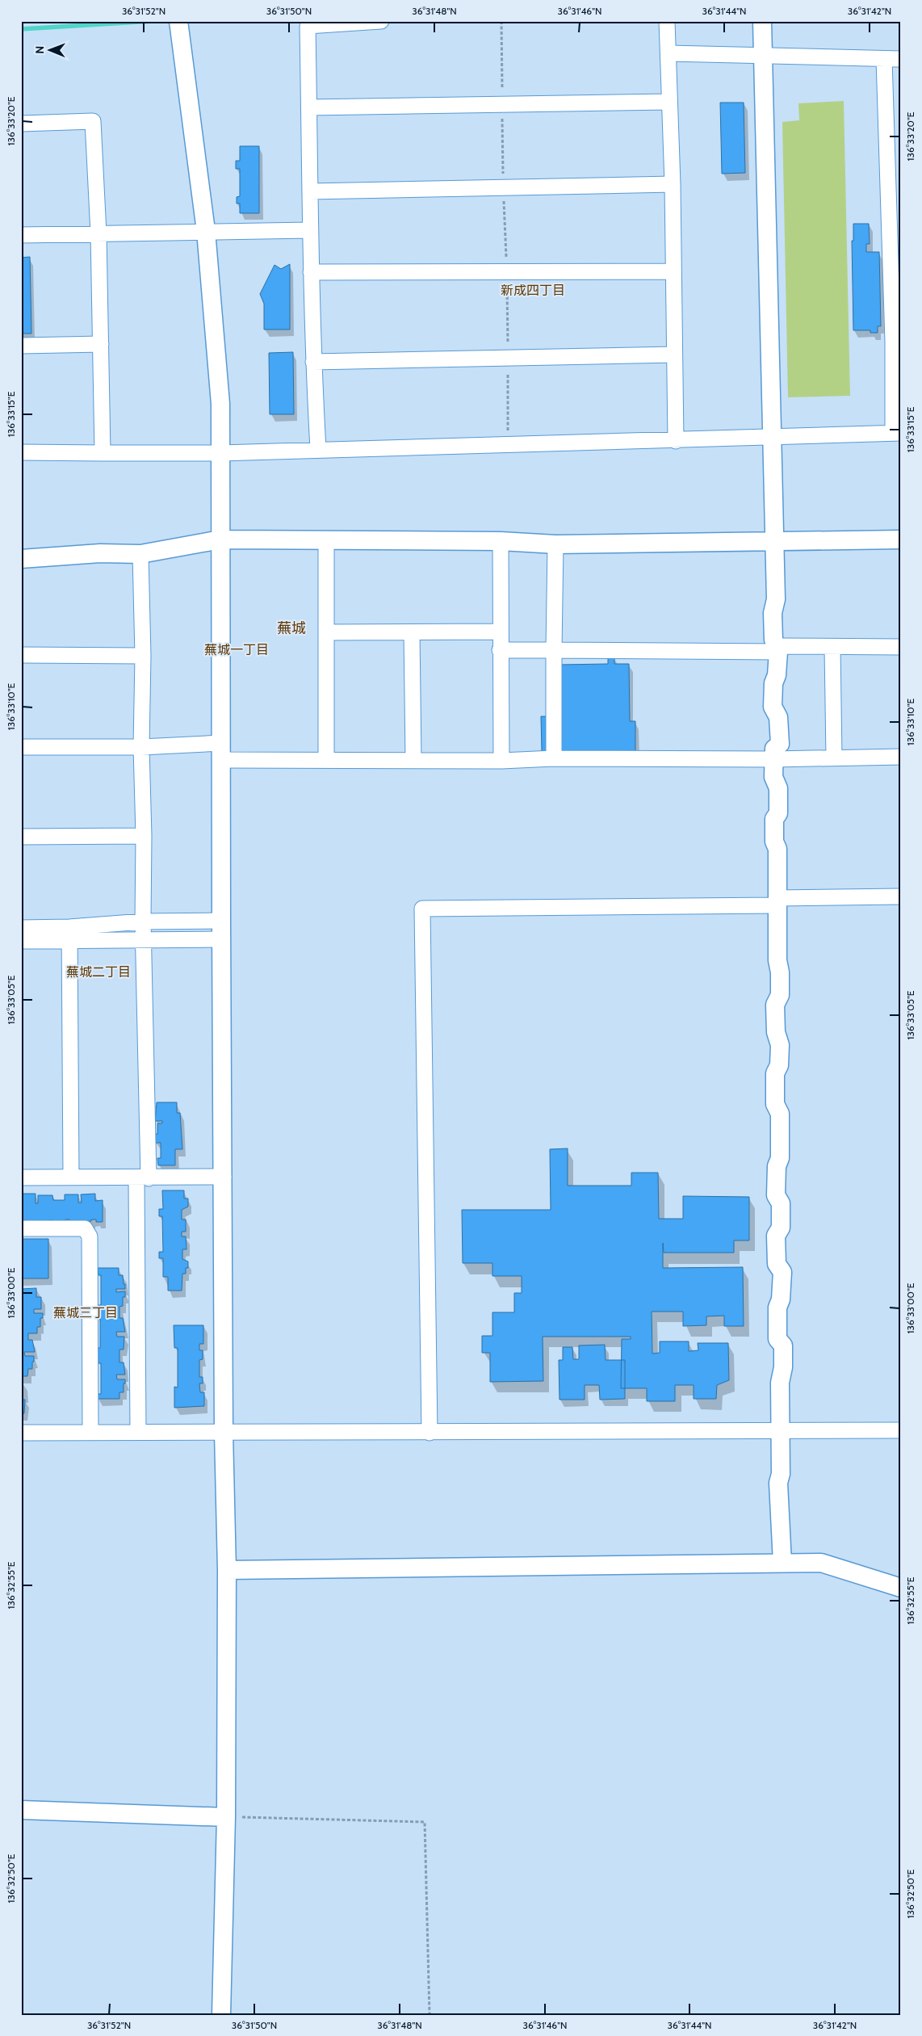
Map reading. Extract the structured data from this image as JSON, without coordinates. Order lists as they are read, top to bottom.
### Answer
{
  "districts": [
    "新成四丁目",
    "蕪城",
    "蕪城一丁目",
    "蕪城二丁目",
    "蕪城三丁目"
  ],
  "north": "left",
  "coordinates": [
    "36°31'52\"N",
    "36°31'50\"N",
    "36°31'48\"N",
    "36°31'46\"N",
    "36°31'44\"N",
    "36°31'42\"N",
    "136°33'20\"E",
    "136°33'15\"E",
    "136°33'10\"E",
    "136°33'05\"E",
    "136°33'00\"E",
    "136°32'55\"E",
    "136°32'50\"E"
  ]
}
